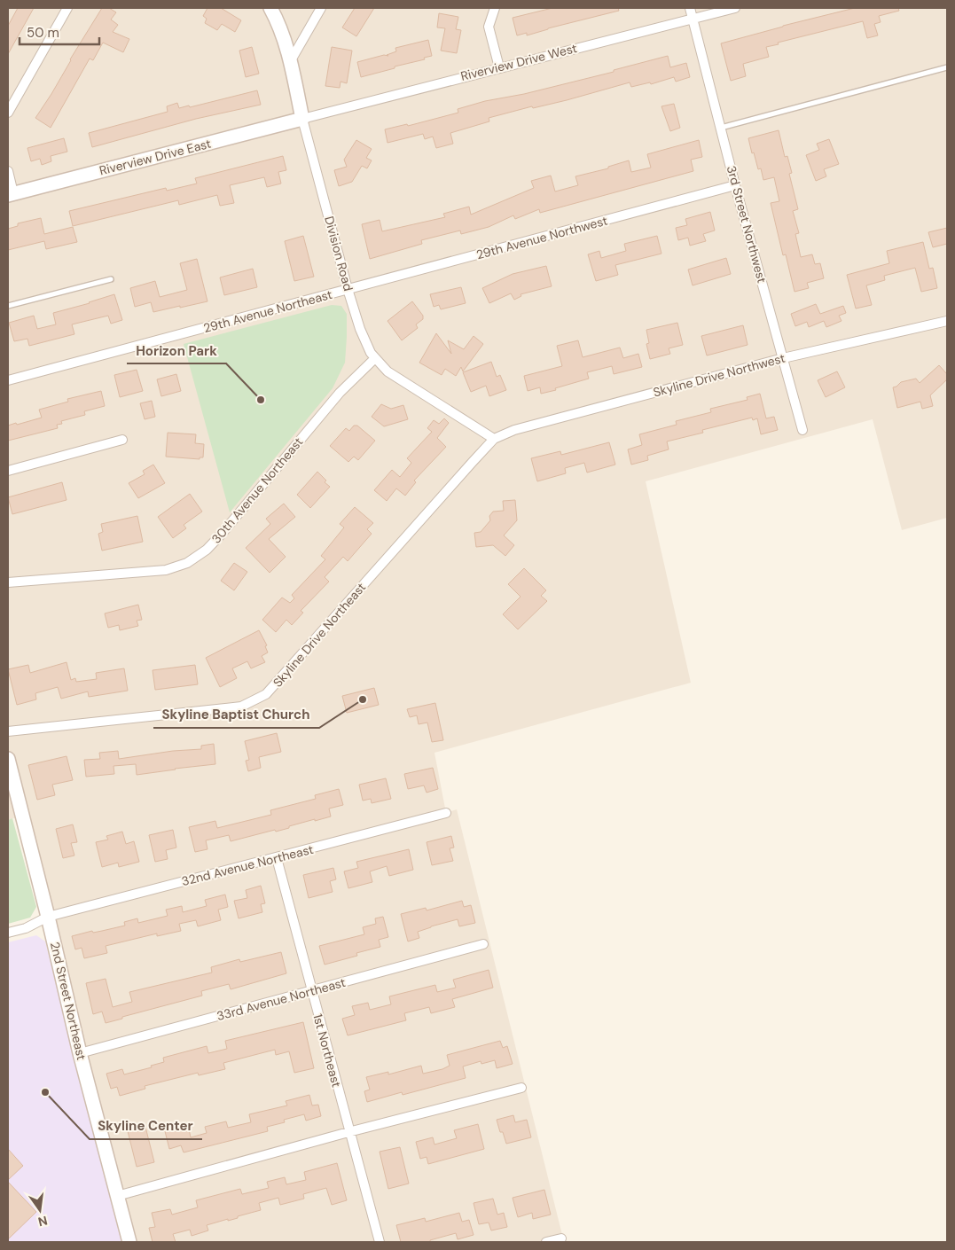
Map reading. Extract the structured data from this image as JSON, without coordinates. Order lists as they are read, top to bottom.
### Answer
{
  "streets": {
    "street": [
      "Riverview Drive West",
      "Riverview Drive East",
      "3rd Street Northwest",
      "29th Avenue Northwest",
      "Division Road",
      "29th Avenue Northeast",
      "Skyline Drive Northwest",
      "30th Avenue Northeast",
      "Skyline Drive Northeast",
      "32nd Avenue Northeast",
      "33rd Avenue Northeast",
      "2nd Street Northeast",
      "1st Northeast"
    ]
  },
  "crossings": [
    ["Riverview Drive West", "Riverview Drive East"],
    ["Riverview Drive West", "3rd Street Northwest"],
    ["Riverview Drive West", "Division Road"],
    ["Riverview Drive East", "Division Road"],
    ["3rd Street Northwest", "29th Avenue Northwest"],
    ["3rd Street Northwest", "Skyline Drive Northwest"],
    ["29th Avenue Northwest", "Division Road"],
    ["29th Avenue Northwest", "29th Avenue Northeast"],
    ["Division Road", "29th Avenue Northeast"],
    ["Division Road", "Skyline Drive Northwest"],
    ["Division Road", "30th Avenue Northeast"],
    ["Division Road", "Skyline Drive Northeast"],
    ["Skyline Drive Northwest", "Skyline Drive Northeast"],
    ["32nd Avenue Northeast", "2nd Street Northeast"],
    ["32nd Avenue Northeast", "1st Northeast"],
    ["33rd Avenue Northeast", "2nd Street Northeast"],
    ["33rd Avenue Northeast", "1st Northeast"]
  ],
  "places": ["Horizon Park", "Skyline Baptist Church", "Skyline Center"],
  "scale_bar": "50 m",
  "north": "bottom"
}
